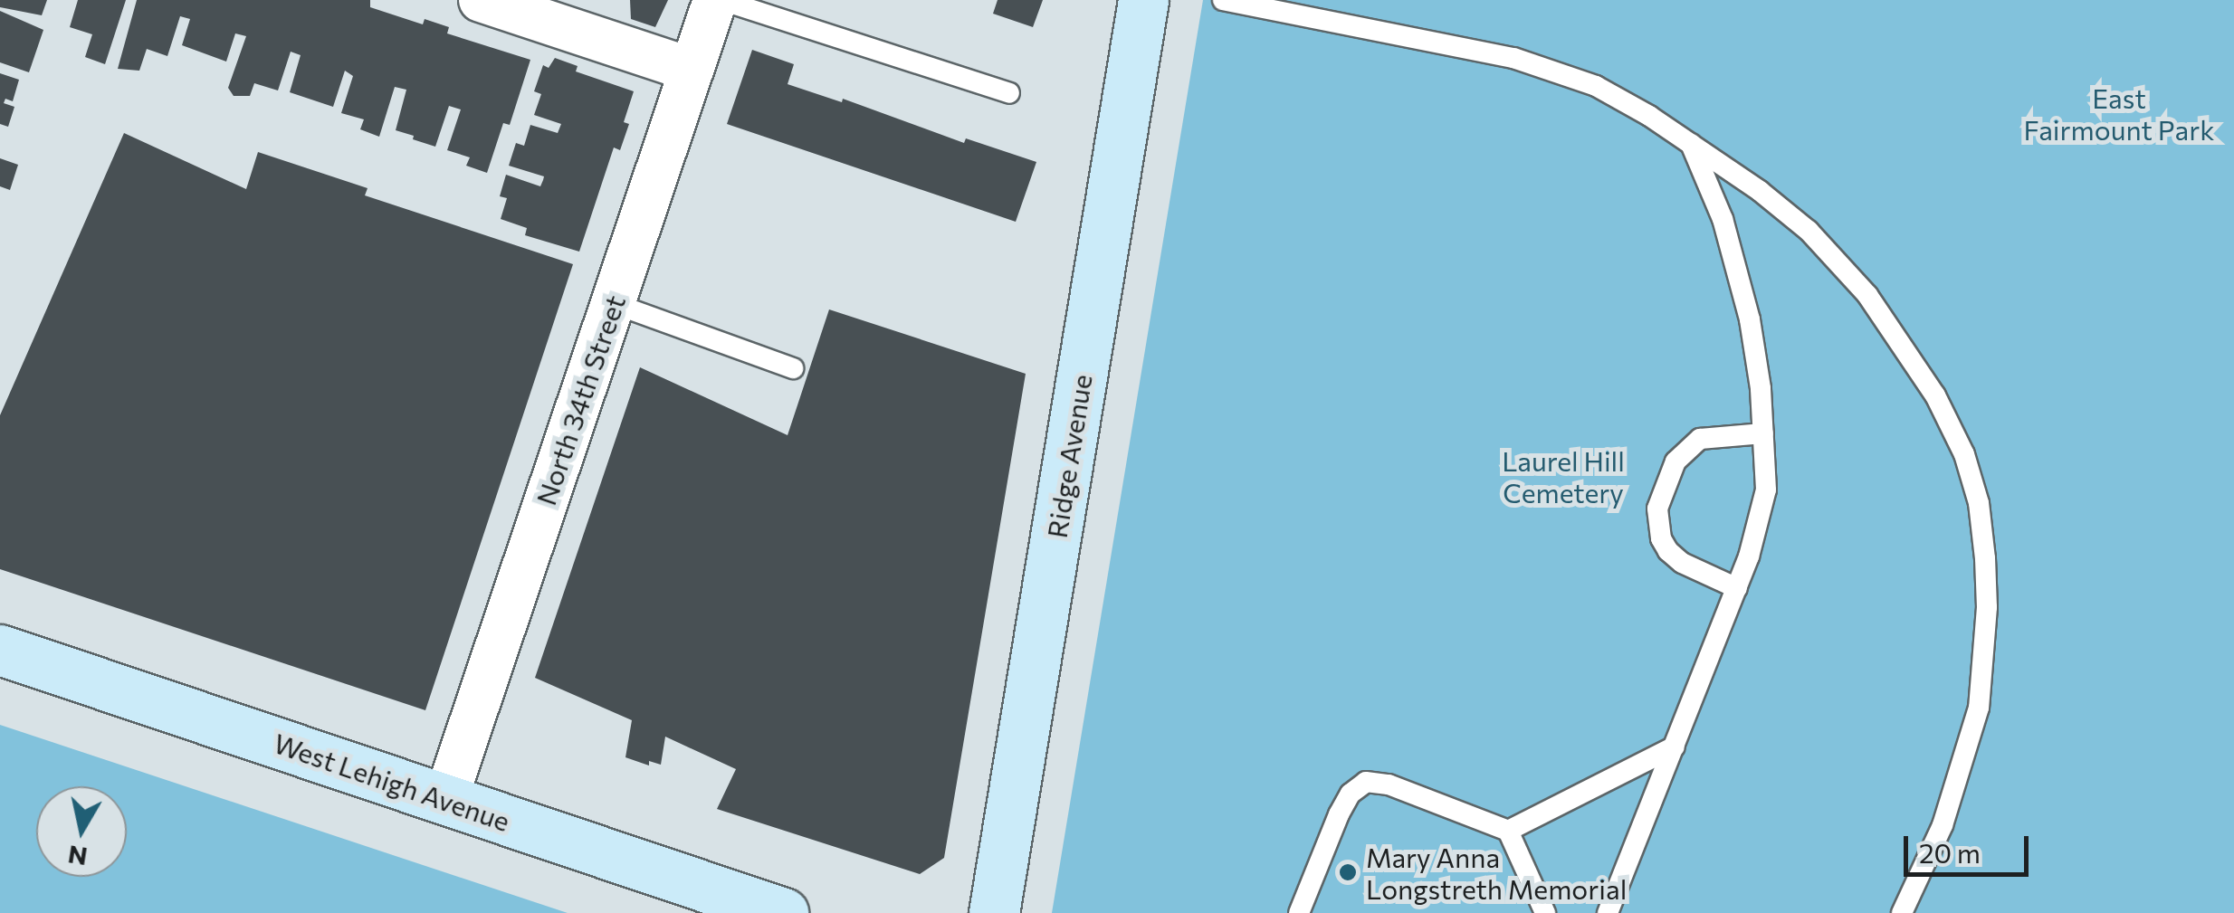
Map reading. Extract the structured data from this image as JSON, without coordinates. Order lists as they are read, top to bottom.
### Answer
{
  "streets": {
    "main road": ["Ridge Avenue", "West Lehigh Avenue"],
    "street": ["North 34th Street"]
  },
  "crossings": [
    ["North 34th Street", "West Lehigh Avenue"]
  ],
  "parks": ["East Fairmount Park", "Laurel Hill Cemetery"],
  "places": ["Mary Anna Longstreth Memorial"],
  "scale_bar": "20 m",
  "north": "bottom"
}
